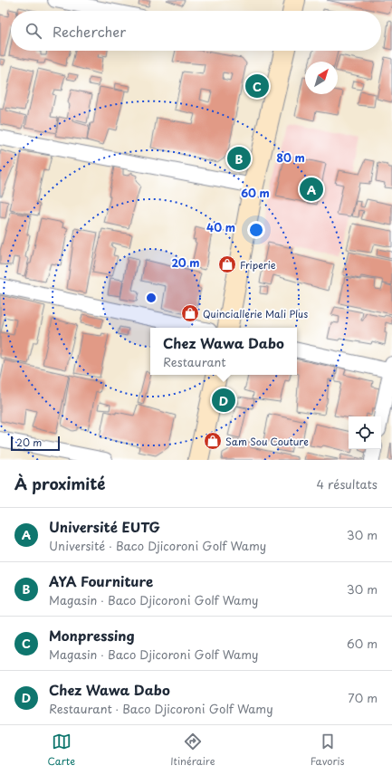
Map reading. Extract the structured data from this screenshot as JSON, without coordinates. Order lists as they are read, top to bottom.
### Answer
{
  "places": {
    "shop": ["Friperie", "Quinciallerie Mali Plus", "Sam Sou Couture"]
  },
  "scale_bar": "20 m",
  "north": "top right",
  "page": {
    "search": "Rechercher",
    "pins": [
      "C",
      "B",
      "A",
      "D"
    ],
    "popup": ["Chez Wawa Dabo", "Restaurant"],
    "scale": "20 m",
    "heading": ["À proximité", "4 résultats"],
    "list": [
      {
        "mark": "A",
        "name": "Université EUTG",
        "note": "Université · Baco Djicoroni Golf Wamy",
        "value": "30 m"
      },
      {
        "mark": "B",
        "name": "AYA Fourniture",
        "note": "Magasin · Baco Djicoroni Golf Wamy",
        "value": "30 m"
      },
      {
        "mark": "C",
        "name": "Monpressing",
        "note": "Magasin · Baco Djicoroni Golf Wamy",
        "value": "60 m"
      },
      {
        "mark": "D",
        "name": "Chez Wawa Dabo",
        "note": "Restaurant · Baco Djicoroni Golf Wamy",
        "value": "70 m"
      }
    ],
    "nav": ["Carte", "Itinéraire", "Favoris"]
  },
  "rings": [
    "80 m",
    "60 m",
    "40 m",
    "20 m"
  ]
}
